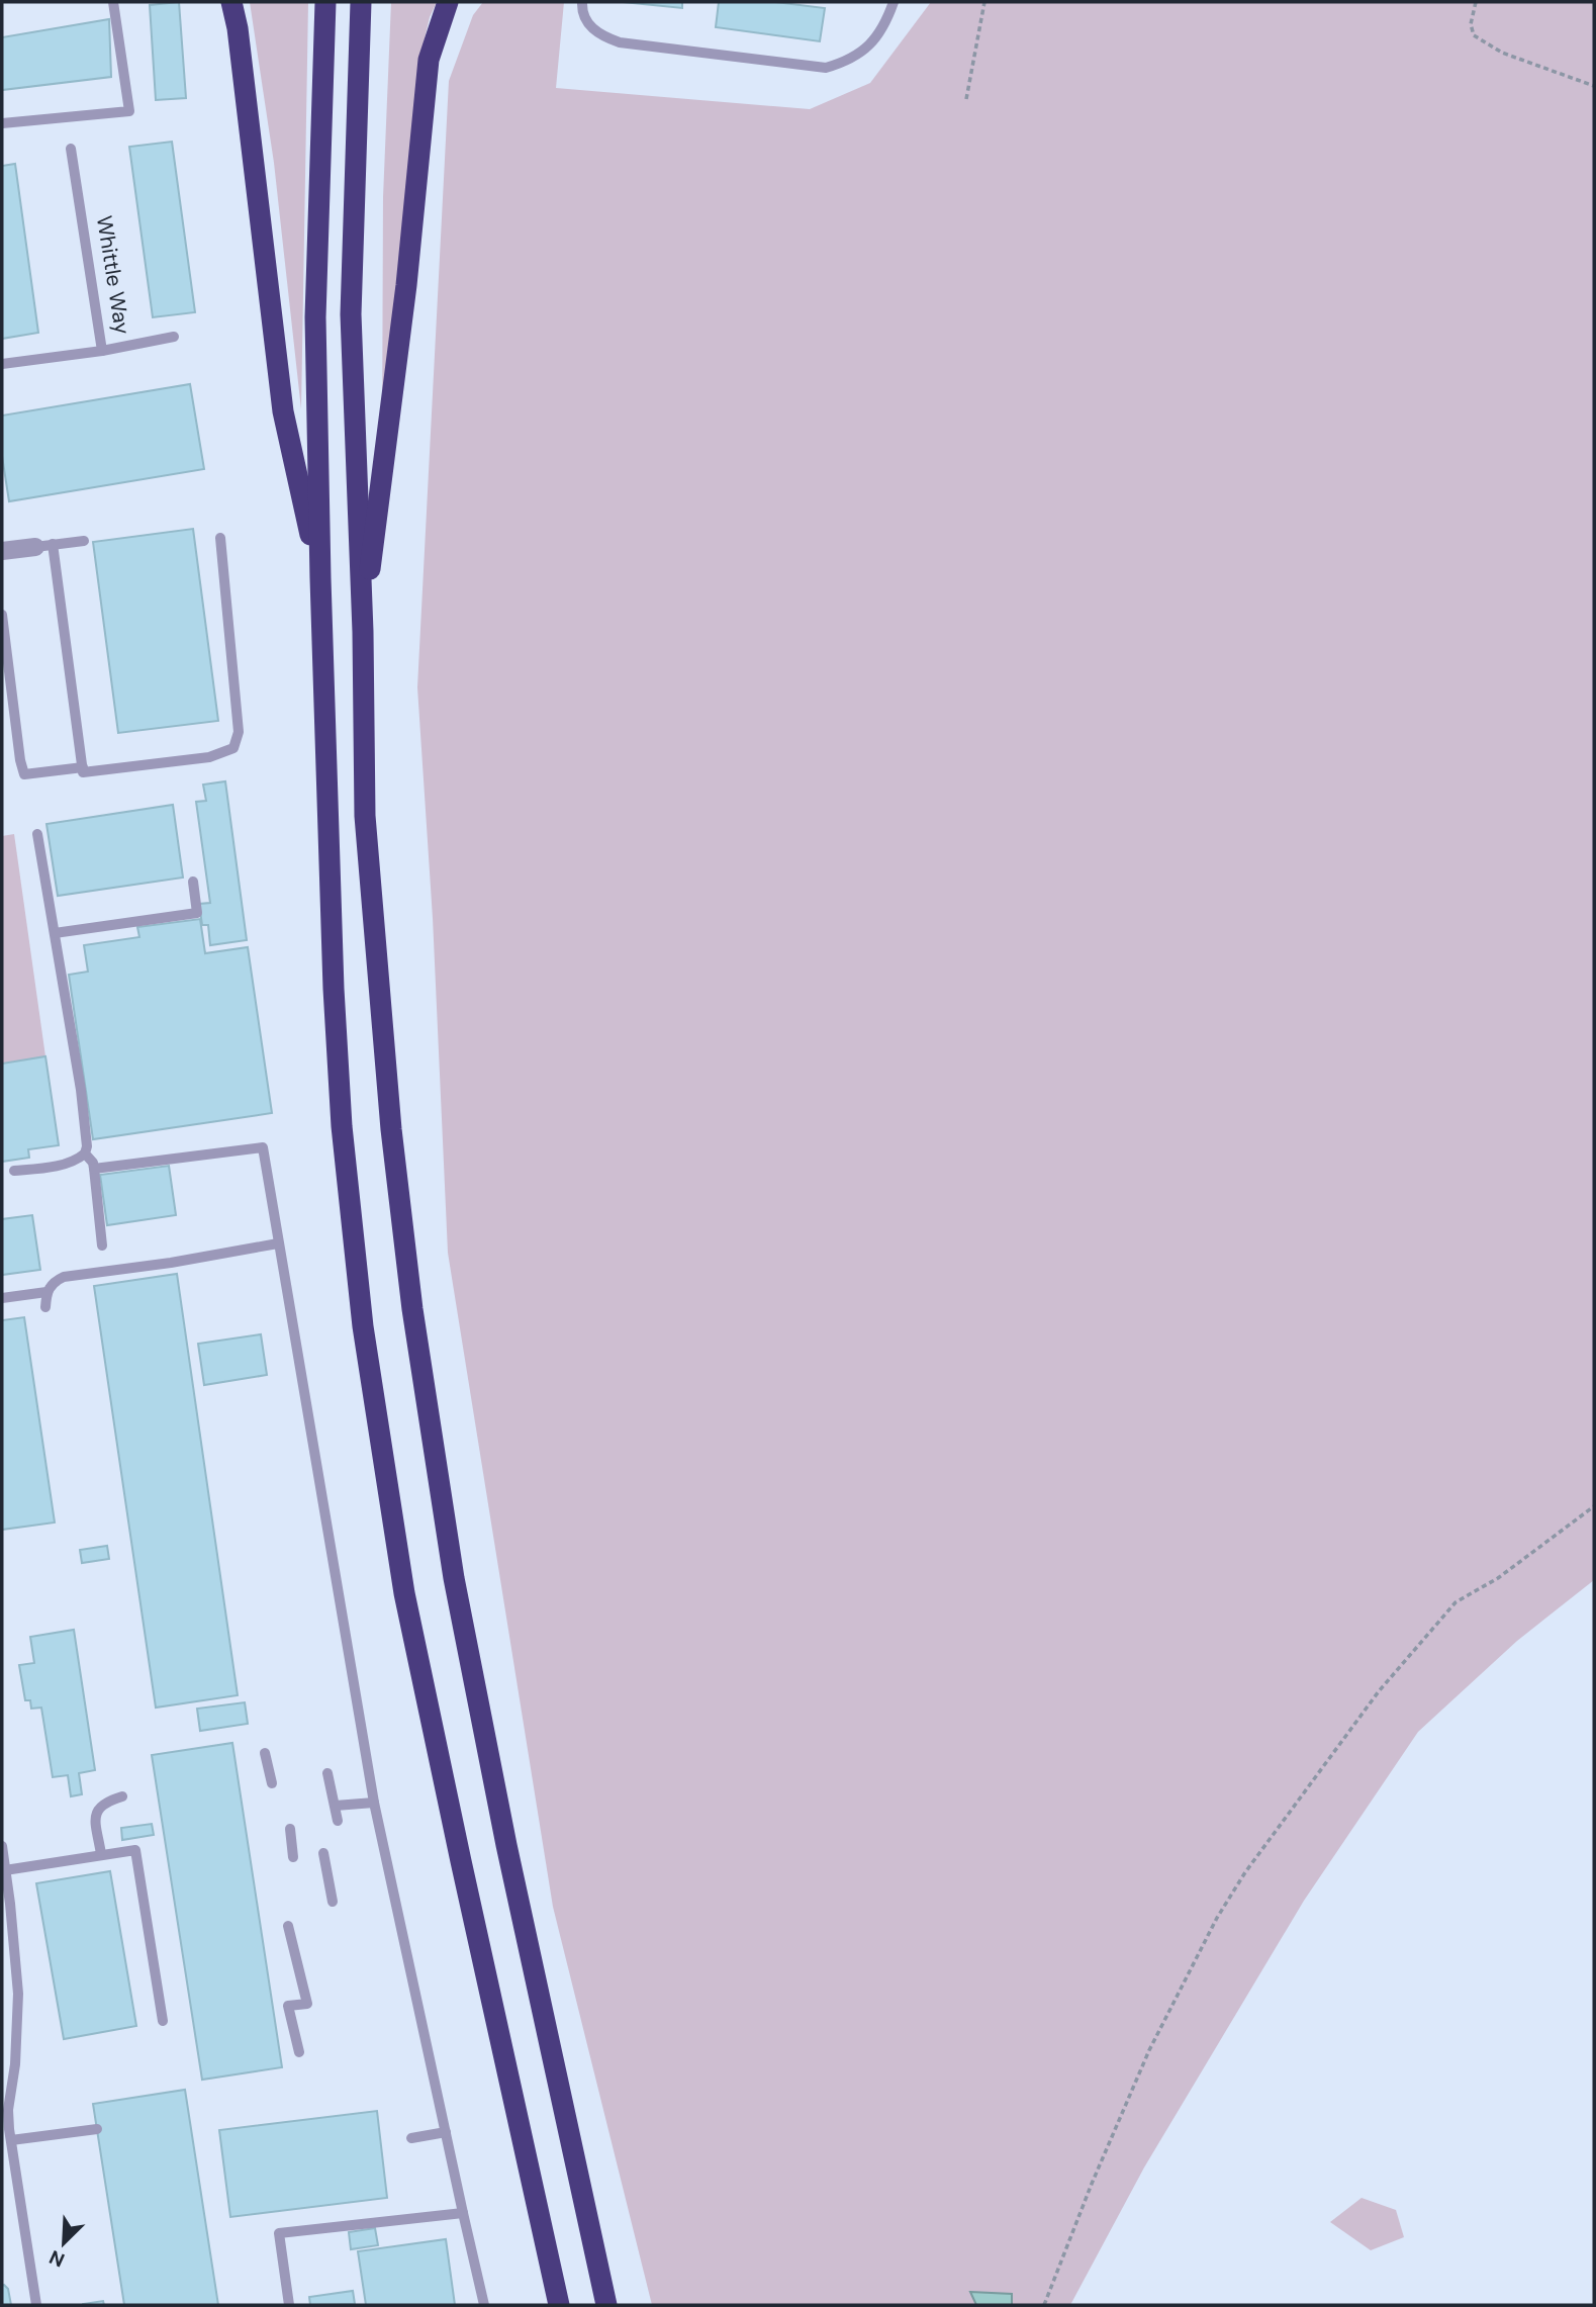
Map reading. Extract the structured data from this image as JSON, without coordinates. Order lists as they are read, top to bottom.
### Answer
{
  "streets": {
    "lane": ["Whittle Way"]
  },
  "north": "bottom left"
}
